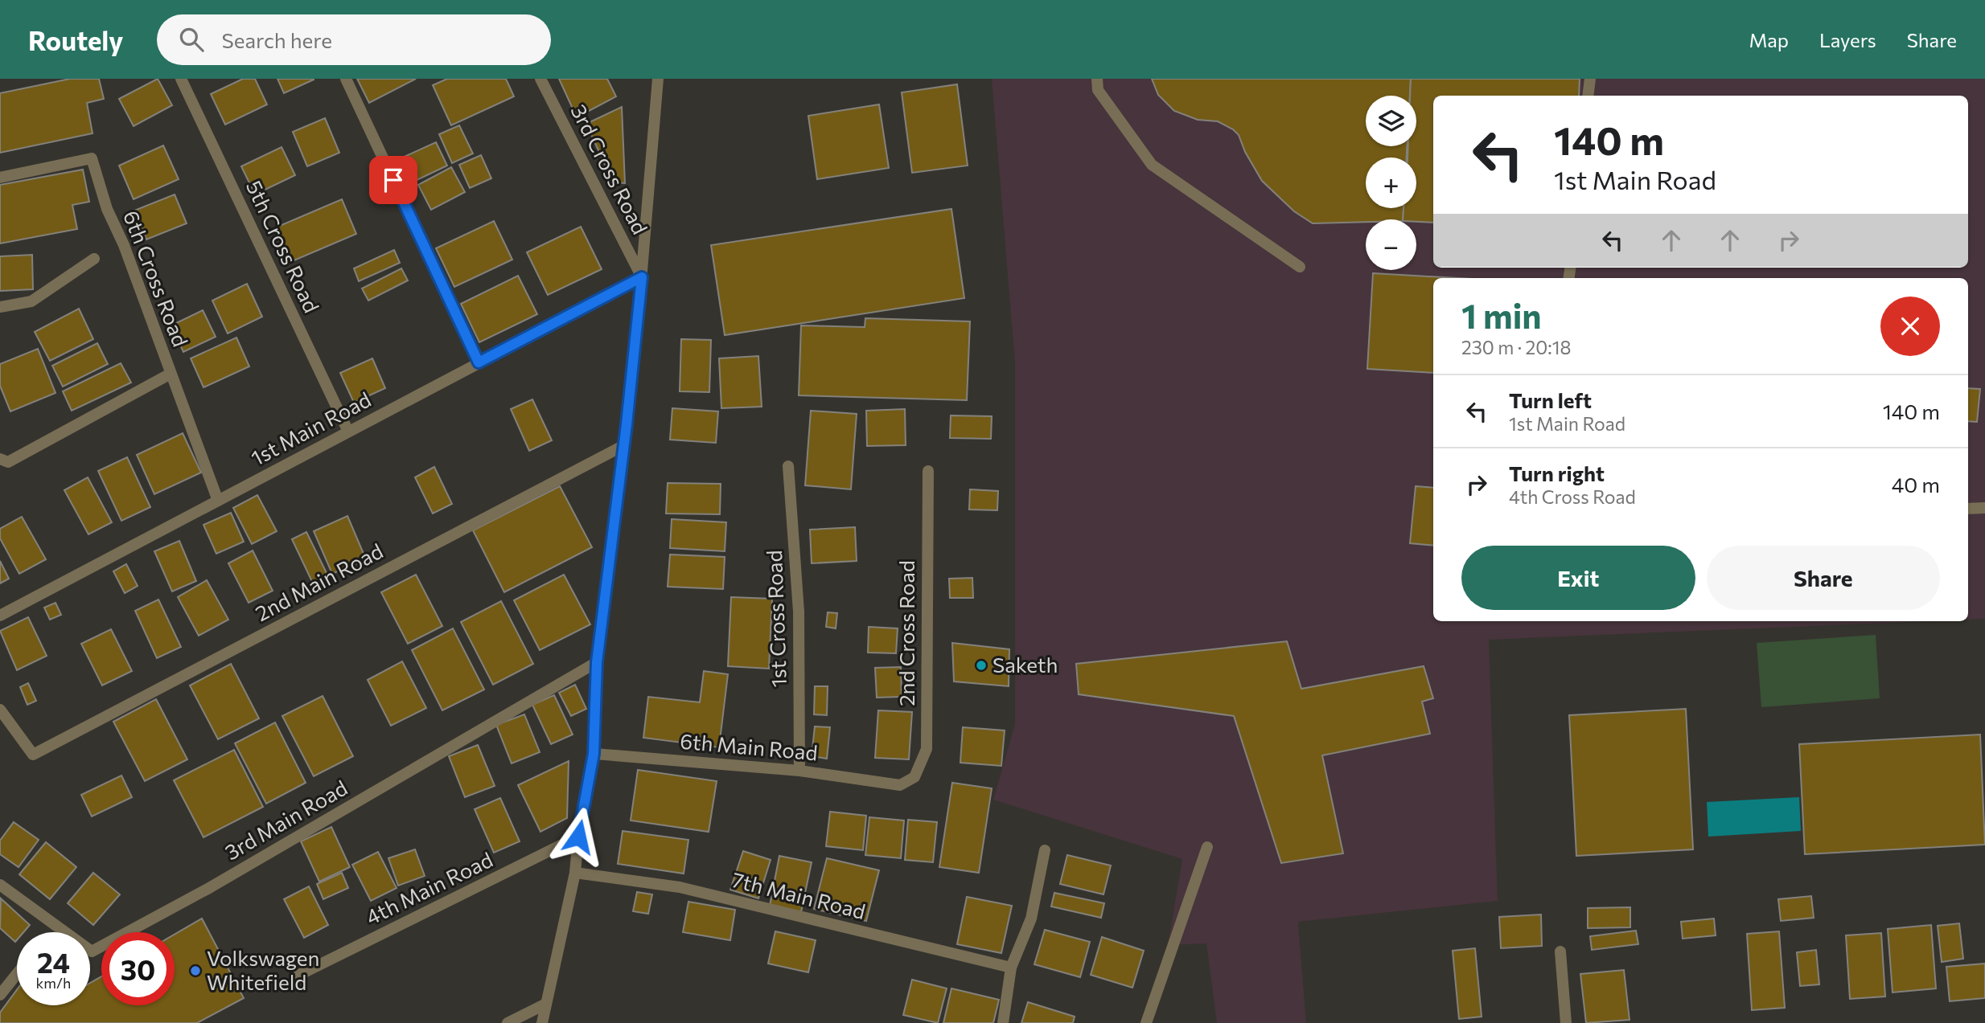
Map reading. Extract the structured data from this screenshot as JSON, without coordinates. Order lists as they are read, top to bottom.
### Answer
{
  "streets": {
    "street": [
      "3rd Cross Road",
      "5th Cross Road",
      "6th Cross Road",
      "1st Main Road",
      "2nd Main Road",
      "1st Cross Road",
      "2nd Cross Road",
      "6th Main Road",
      "3rd Main Road",
      "4th Main Road",
      "7th Main Road"
    ]
  },
  "crossings": [
    ["3rd Cross Road", "1st Main Road"],
    ["5th Cross Road", "1st Main Road"],
    ["6th Cross Road", "1st Main Road"],
    ["1st Cross Road", "6th Main Road"],
    ["2nd Cross Road", "6th Main Road"]
  ],
  "places": ["Saketh", "Volkswagen Whitefield"],
  "page": {
    "header": "Routely",
    "search": "Search here",
    "nav": ["Map", "Layers", "Share"],
    "map_buttons": ["+", "−"],
    "turn": ["140 m", "1st Main Road"],
    "heading": ["1 min", "230 m · 20:18"],
    "list": [
      {
        "name": "Turn left",
        "note": "1st Main Road",
        "value": "140 m"
      },
      {
        "name": "Turn right",
        "note": "4th Cross Road",
        "value": "40 m"
      }
    ],
    "buttons": ["Exit", "Share"],
    "speed": "24 km/h",
    "limit": "30"
  }
}
